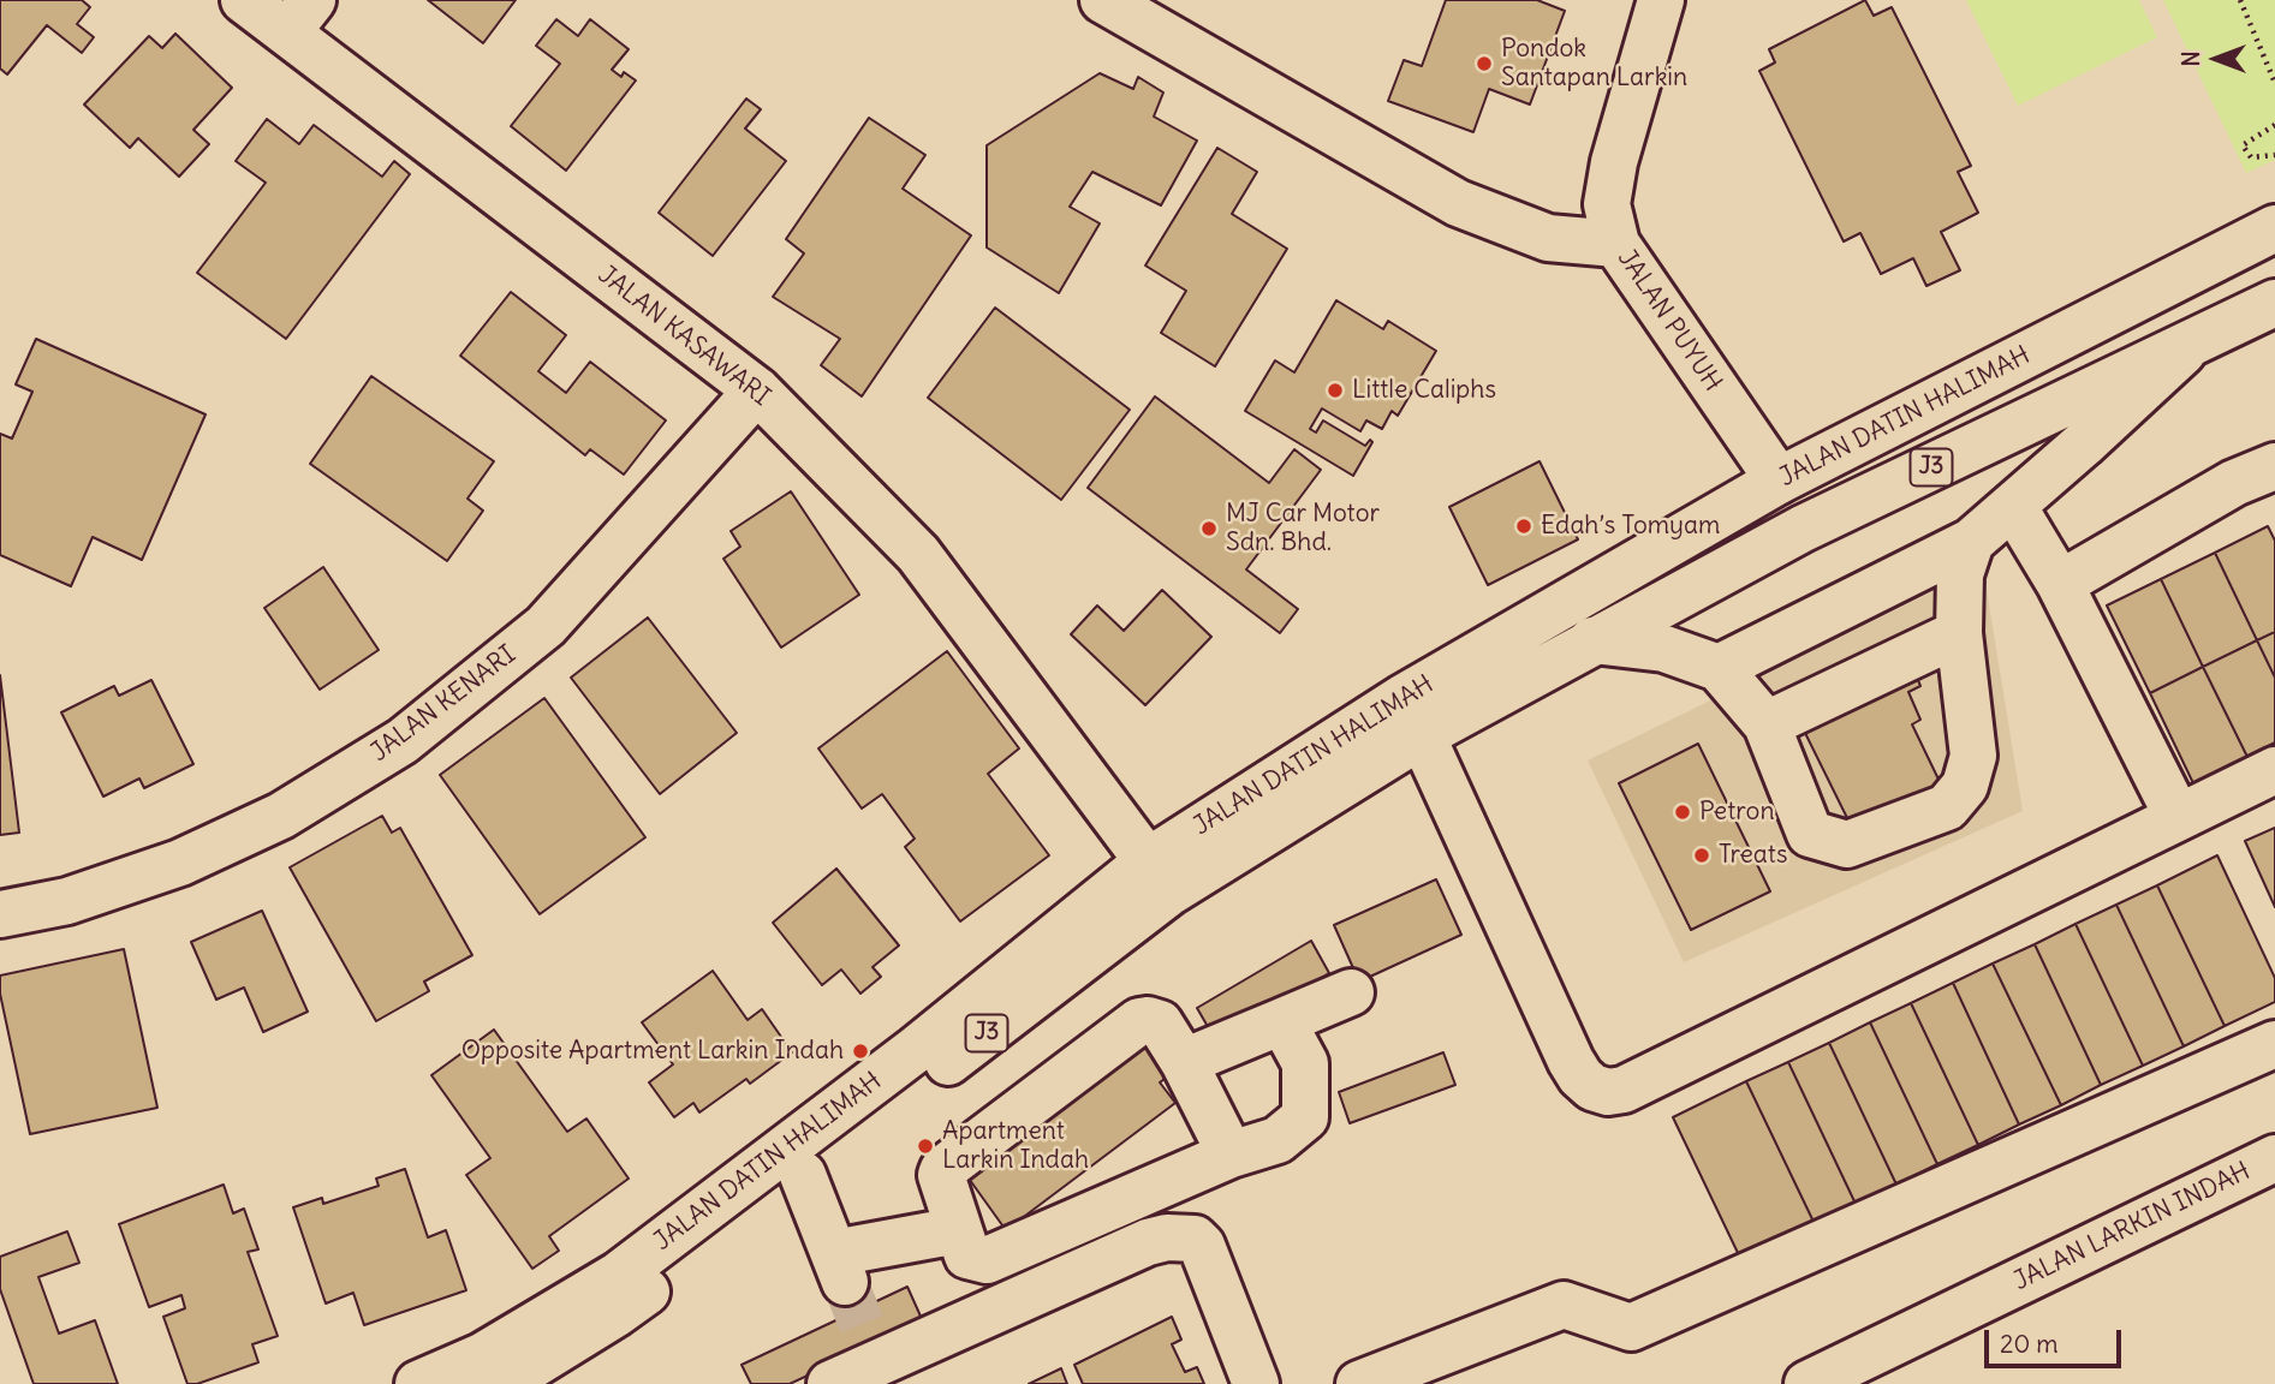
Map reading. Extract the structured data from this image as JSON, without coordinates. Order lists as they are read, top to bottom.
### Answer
{
  "streets": {
    "main road": [
      "JALAN PUYUH",
      "JALAN KASAWARI",
      "JALAN DATIN HALIMAH",
      "J3",
      "JALAN KENARI",
      "JALAN LARKIN INDAH"
    ]
  },
  "crossings": [
    ["JALAN PUYUH", "JALAN DATIN HALIMAH"],
    ["JALAN KASAWARI", "JALAN DATIN HALIMAH"],
    ["JALAN KASAWARI", "JALAN KENARI"]
  ],
  "places": [
    "Pondok Santapan Larkin",
    "Little Caliphs",
    "Edah’s Tomyam",
    "MJ Car Motor Sdn. Bhd.",
    "Petron",
    "Treats",
    "Opposite Apartment Larkin Indah",
    "Apartment Larkin Indah"
  ],
  "scale_bar": "20 m",
  "north": "left"
}
